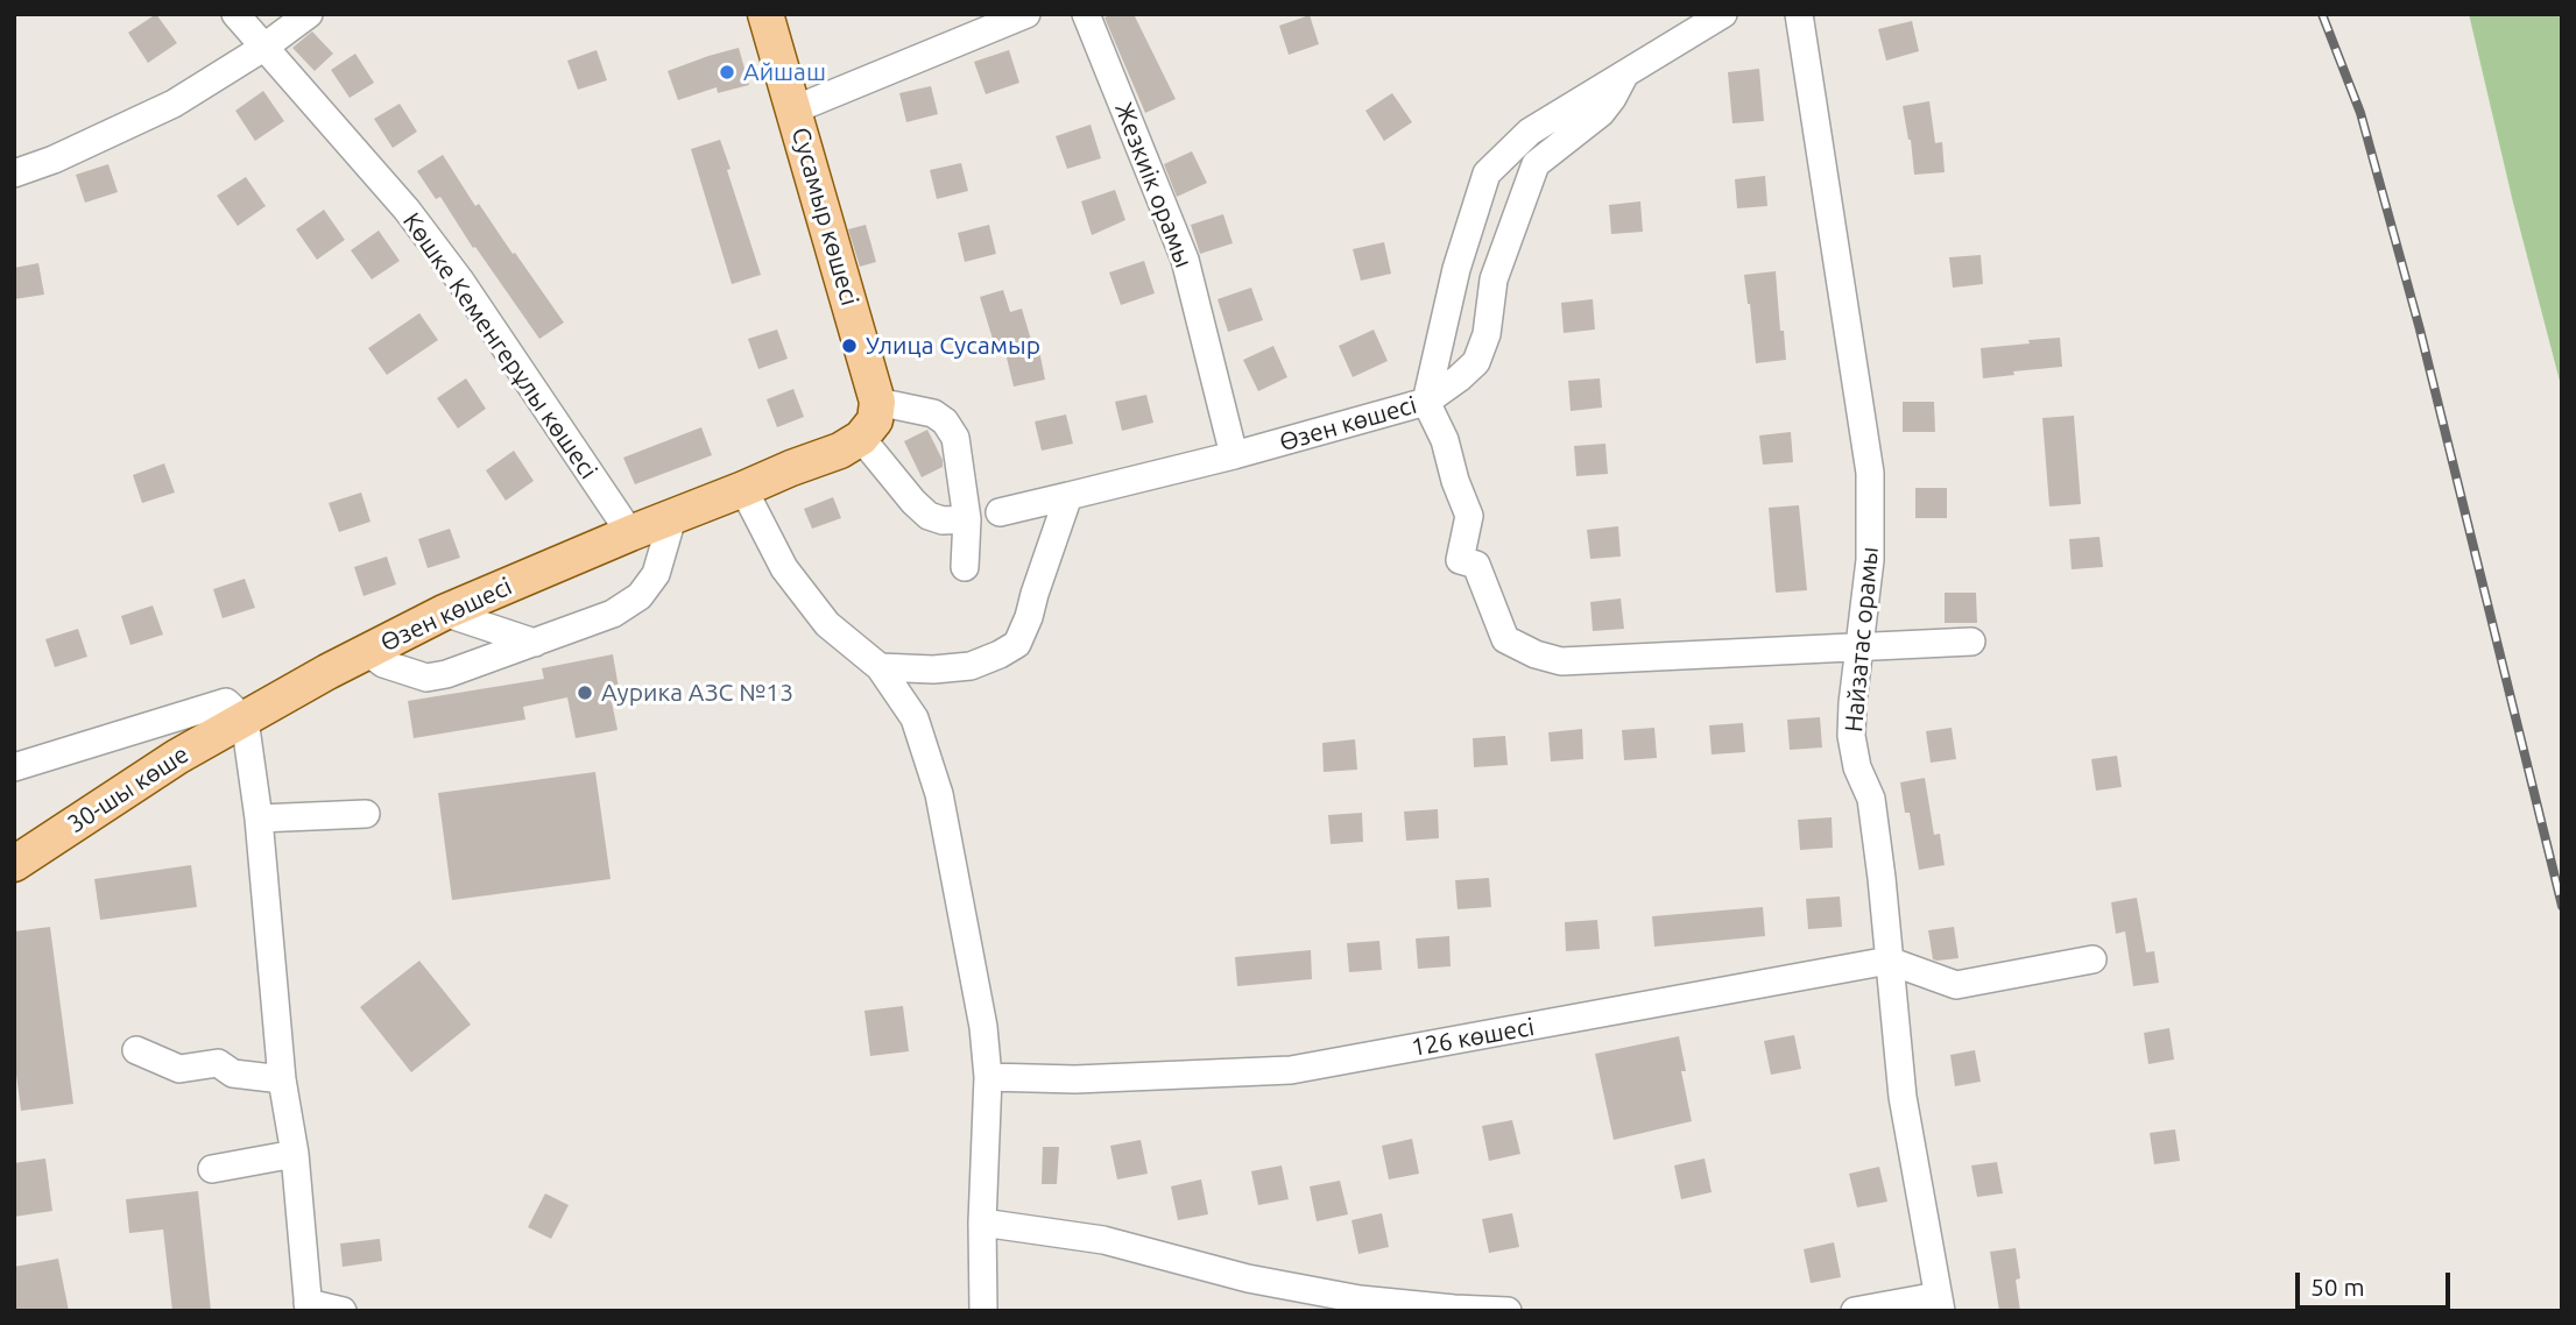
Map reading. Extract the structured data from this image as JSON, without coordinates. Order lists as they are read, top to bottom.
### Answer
{
  "streets": {
    "main road": ["Сусамыр көшесі", "Өзен көшесі", "30-шы көше"],
    "street": [
      "Жезкиік орамы",
      "Көшке Кеменгерұлы көшесі",
      "Найзатас орамы",
      "126 көшесі"
    ]
  },
  "crossings": [
    ["Жезкиік орамы", "Өзен көшесі"],
    ["Сусамыр көшесі", "Өзен көшесі"],
    ["Көшке Кеменгерұлы көшесі", "Өзен көшесі"],
    ["Өзен көшесі", "30-шы көше"],
    ["Найзатас орамы", "126 көшесі"]
  ],
  "places": ["Айшаш", "Улица Сусамыр", "Аурика АЗС №13"],
  "scale_bar": "50 m"
}
